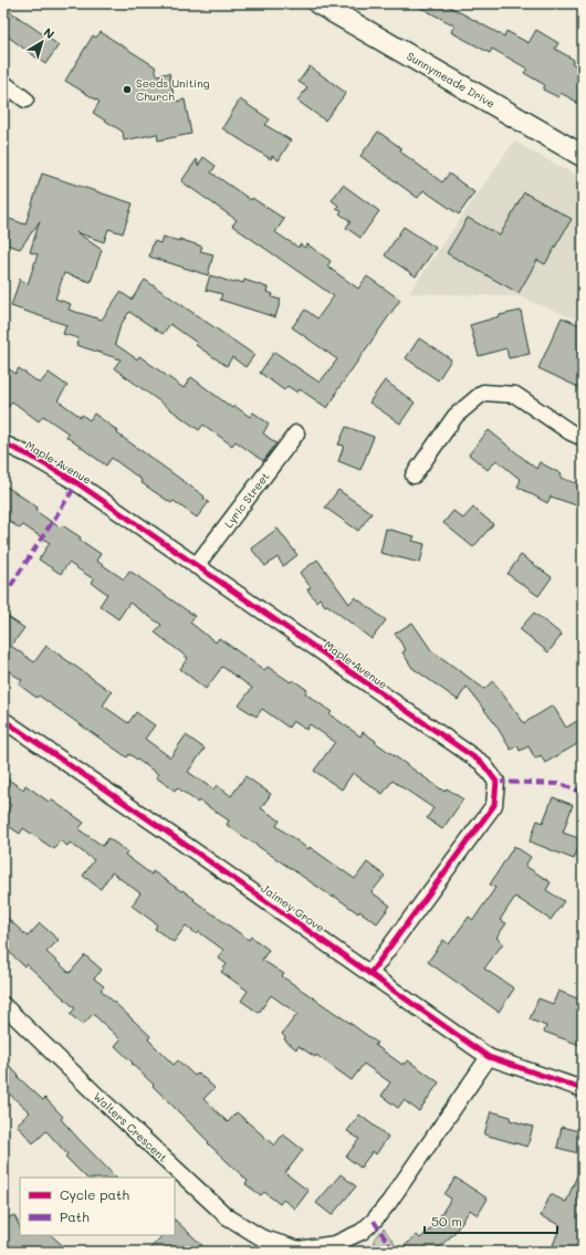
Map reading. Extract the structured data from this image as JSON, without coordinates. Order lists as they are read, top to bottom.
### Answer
{
  "streets": {
    "street": [
      "Sunnymeade Drive",
      "Maple Avenue",
      "Lyric Street",
      "Jaimey Grove",
      "Walters Crescent"
    ]
  },
  "crossings": [
    ["Maple Avenue", "Lyric Street"],
    ["Maple Avenue", "Jaimey Grove"],
    ["Jaimey Grove", "Walters Crescent"]
  ],
  "places": ["Seeds Uniting Church"],
  "legend": ["Cycle path", "Path"],
  "scale_bar": "50 m",
  "north": "top right"
}
